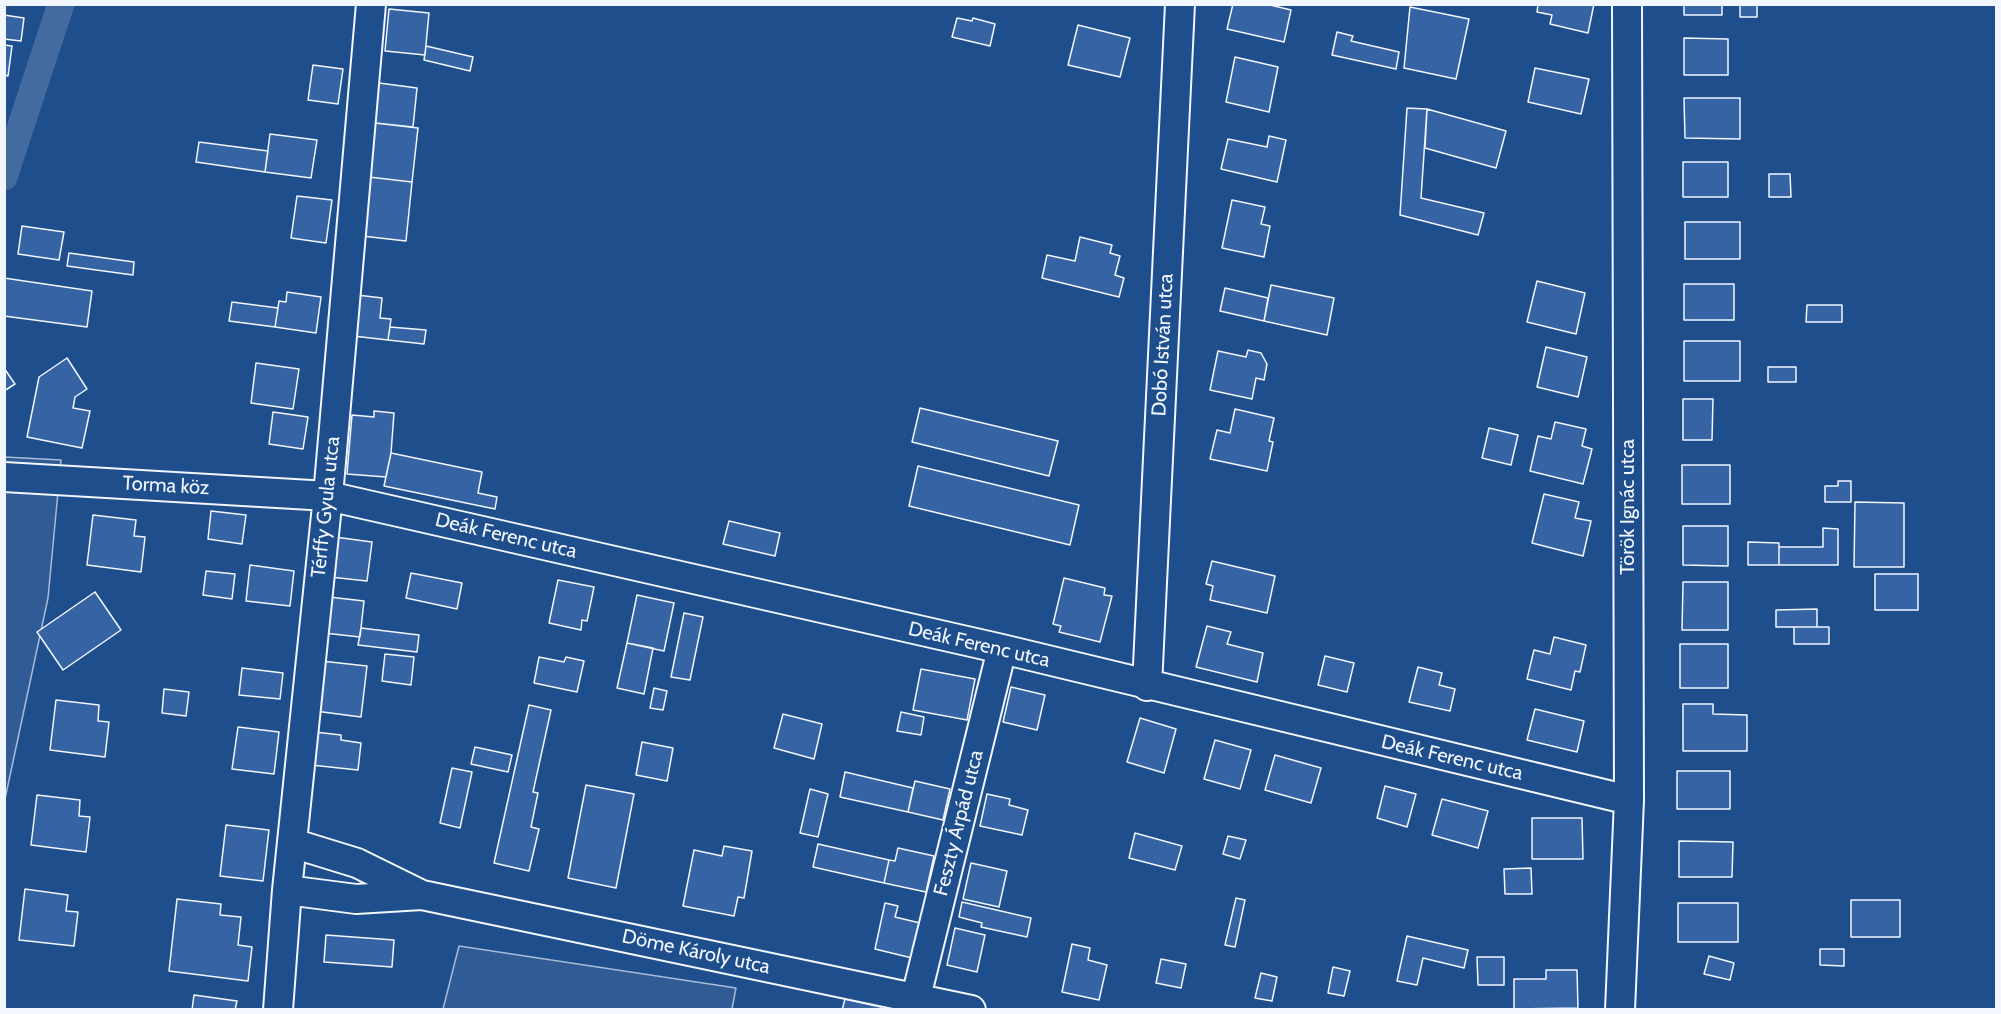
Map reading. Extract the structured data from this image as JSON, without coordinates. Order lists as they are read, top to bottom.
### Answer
{
  "streets": {
    "street": [
      "Dobó István utca",
      "Torma köz",
      "Térffy Gyula utca",
      "Török Ignác utca",
      "Deák Ferenc utca",
      "Feszty Árpád utca",
      "Döme Károly utca"
    ]
  },
  "crossings": [
    ["Dobó István utca", "Deák Ferenc utca"],
    ["Torma köz", "Térffy Gyula utca"],
    ["Torma köz", "Deák Ferenc utca"],
    ["Térffy Gyula utca", "Deák Ferenc utca"],
    ["Térffy Gyula utca", "Döme Károly utca"],
    ["Török Ignác utca", "Deák Ferenc utca"],
    ["Deák Ferenc utca", "Feszty Árpád utca"],
    ["Feszty Árpád utca", "Döme Károly utca"]
  ]
}
